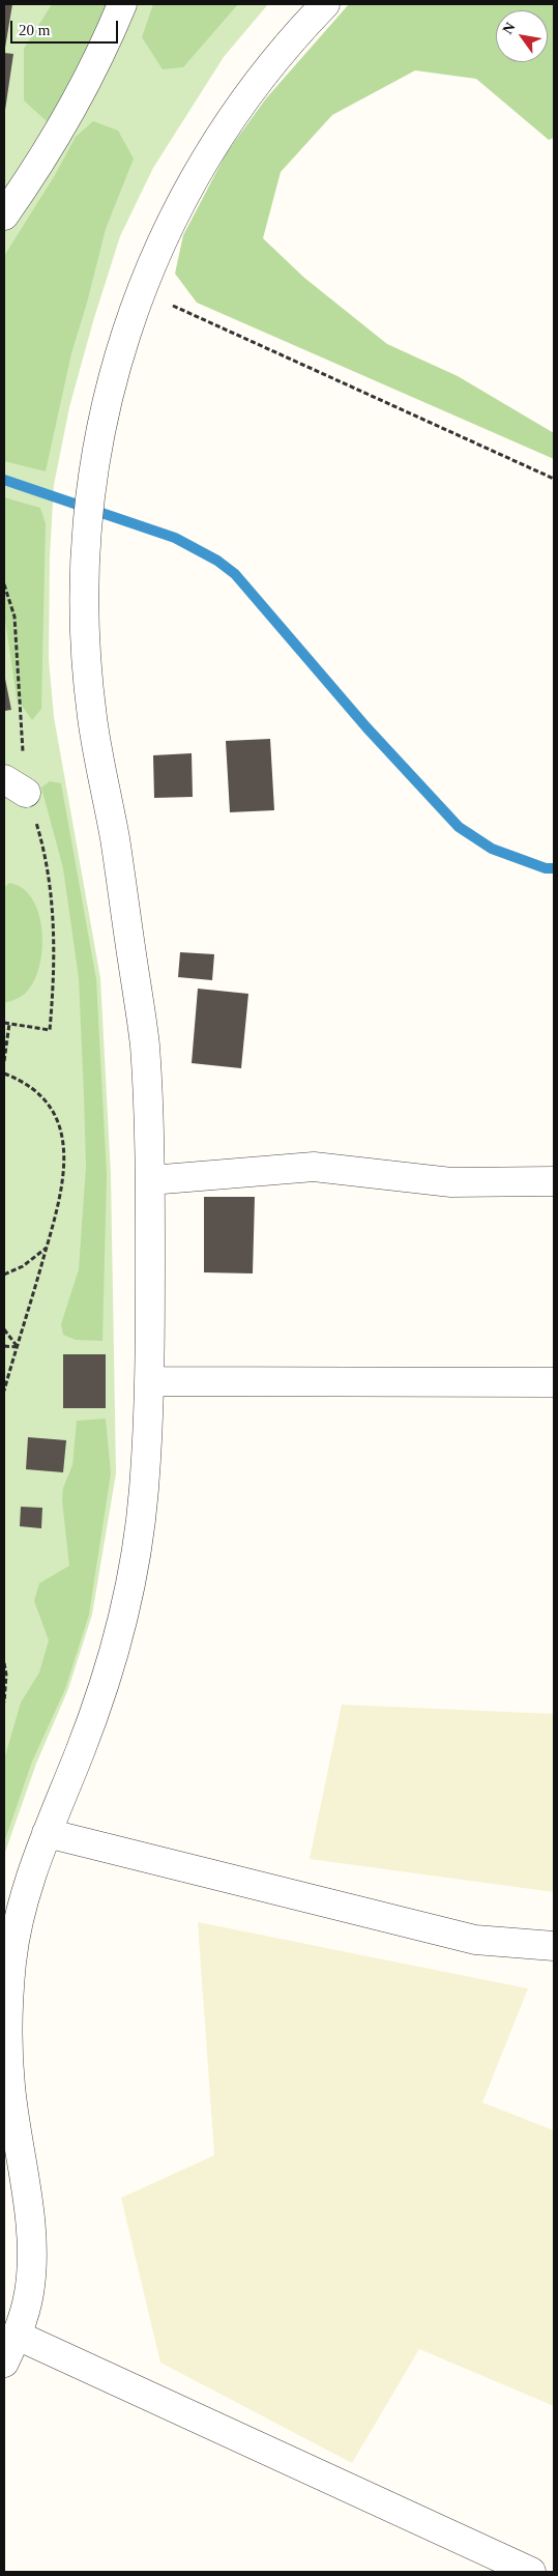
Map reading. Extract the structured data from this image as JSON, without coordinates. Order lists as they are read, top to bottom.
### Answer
{
  "scale_bar": "20 m",
  "north": "top left"
}
